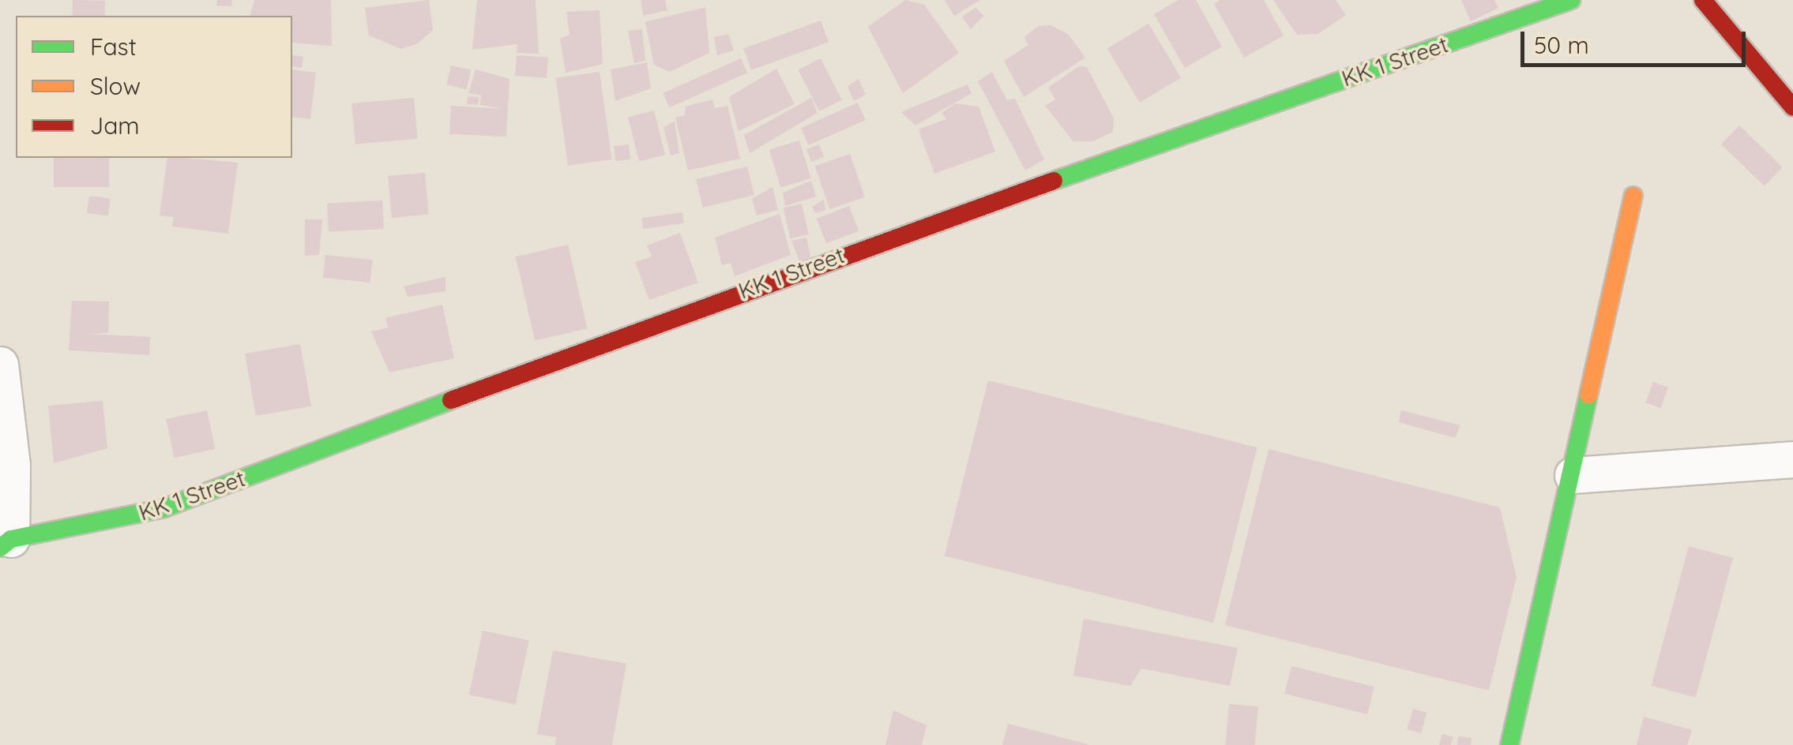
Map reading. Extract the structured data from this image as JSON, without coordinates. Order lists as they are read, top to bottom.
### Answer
{
  "streets": {
    "street": ["KK 1 Street"]
  },
  "legend": ["Fast", "Slow", "Jam"],
  "scale_bar": "50 m"
}
